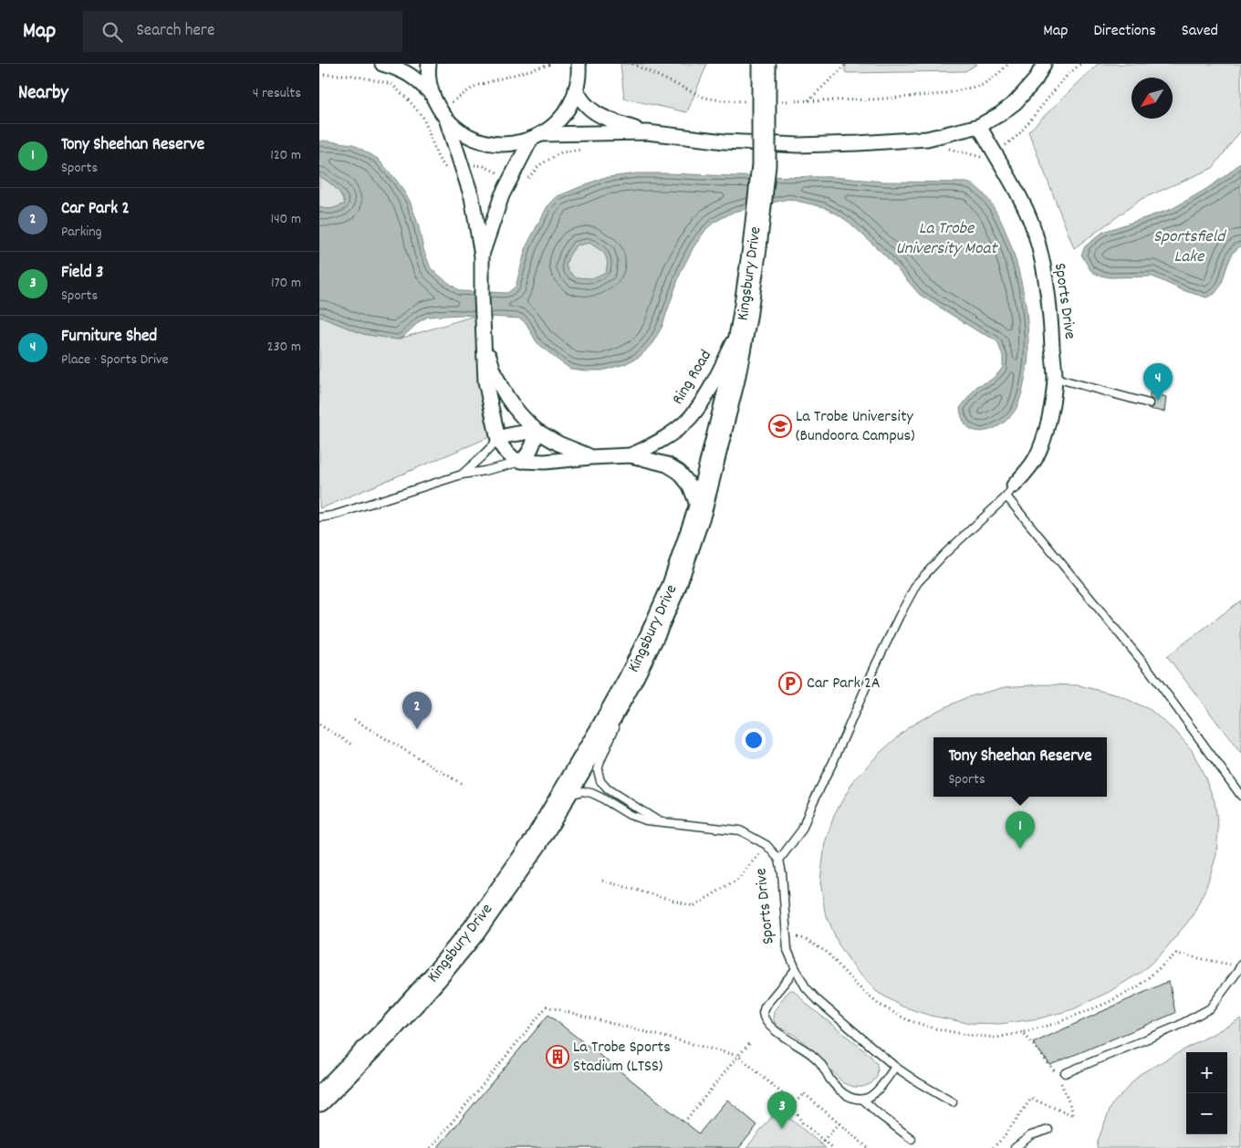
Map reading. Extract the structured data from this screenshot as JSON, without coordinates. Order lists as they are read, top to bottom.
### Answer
{
  "streets": {
    "main road": ["Kingsbury Drive"],
    "street": ["Sports Drive", "Ring Road"]
  },
  "crossings": [
    ["Kingsbury Drive", "Sports Drive"],
    ["Kingsbury Drive", "Ring Road"]
  ],
  "water": ["La Trobe University Moat", "Sportsfield Lake"],
  "places": {
    "school or university": ["La Trobe University (Bundoora Campus)"],
    "parking": ["Car Park 2A"],
    "building": ["La Trobe Sports Stadium (LTSS)"]
  },
  "north": "bottom left",
  "page": {
    "header": "Map",
    "search": "Search here",
    "nav": ["Map", "Directions", "Saved"],
    "heading": ["Nearby", "4 results"],
    "list": [
      {
        "mark": "1",
        "name": "Tony Sheehan Reserve",
        "note": "Sports",
        "value": "120 m"
      },
      {
        "mark": "2",
        "name": "Car Park 2",
        "note": "Parking",
        "value": "140 m"
      },
      {
        "mark": "3",
        "name": "Field 3",
        "note": "Sports",
        "value": "170 m"
      },
      {
        "mark": "4",
        "name": "Furniture Shed",
        "note": "Place · Sports Drive",
        "value": "230 m"
      }
    ],
    "pins": [
      "4",
      "2",
      "1",
      "3"
    ],
    "popup": ["Tony Sheehan Reserve", "Sports"],
    "map_buttons": ["+", "−"]
  }
}
